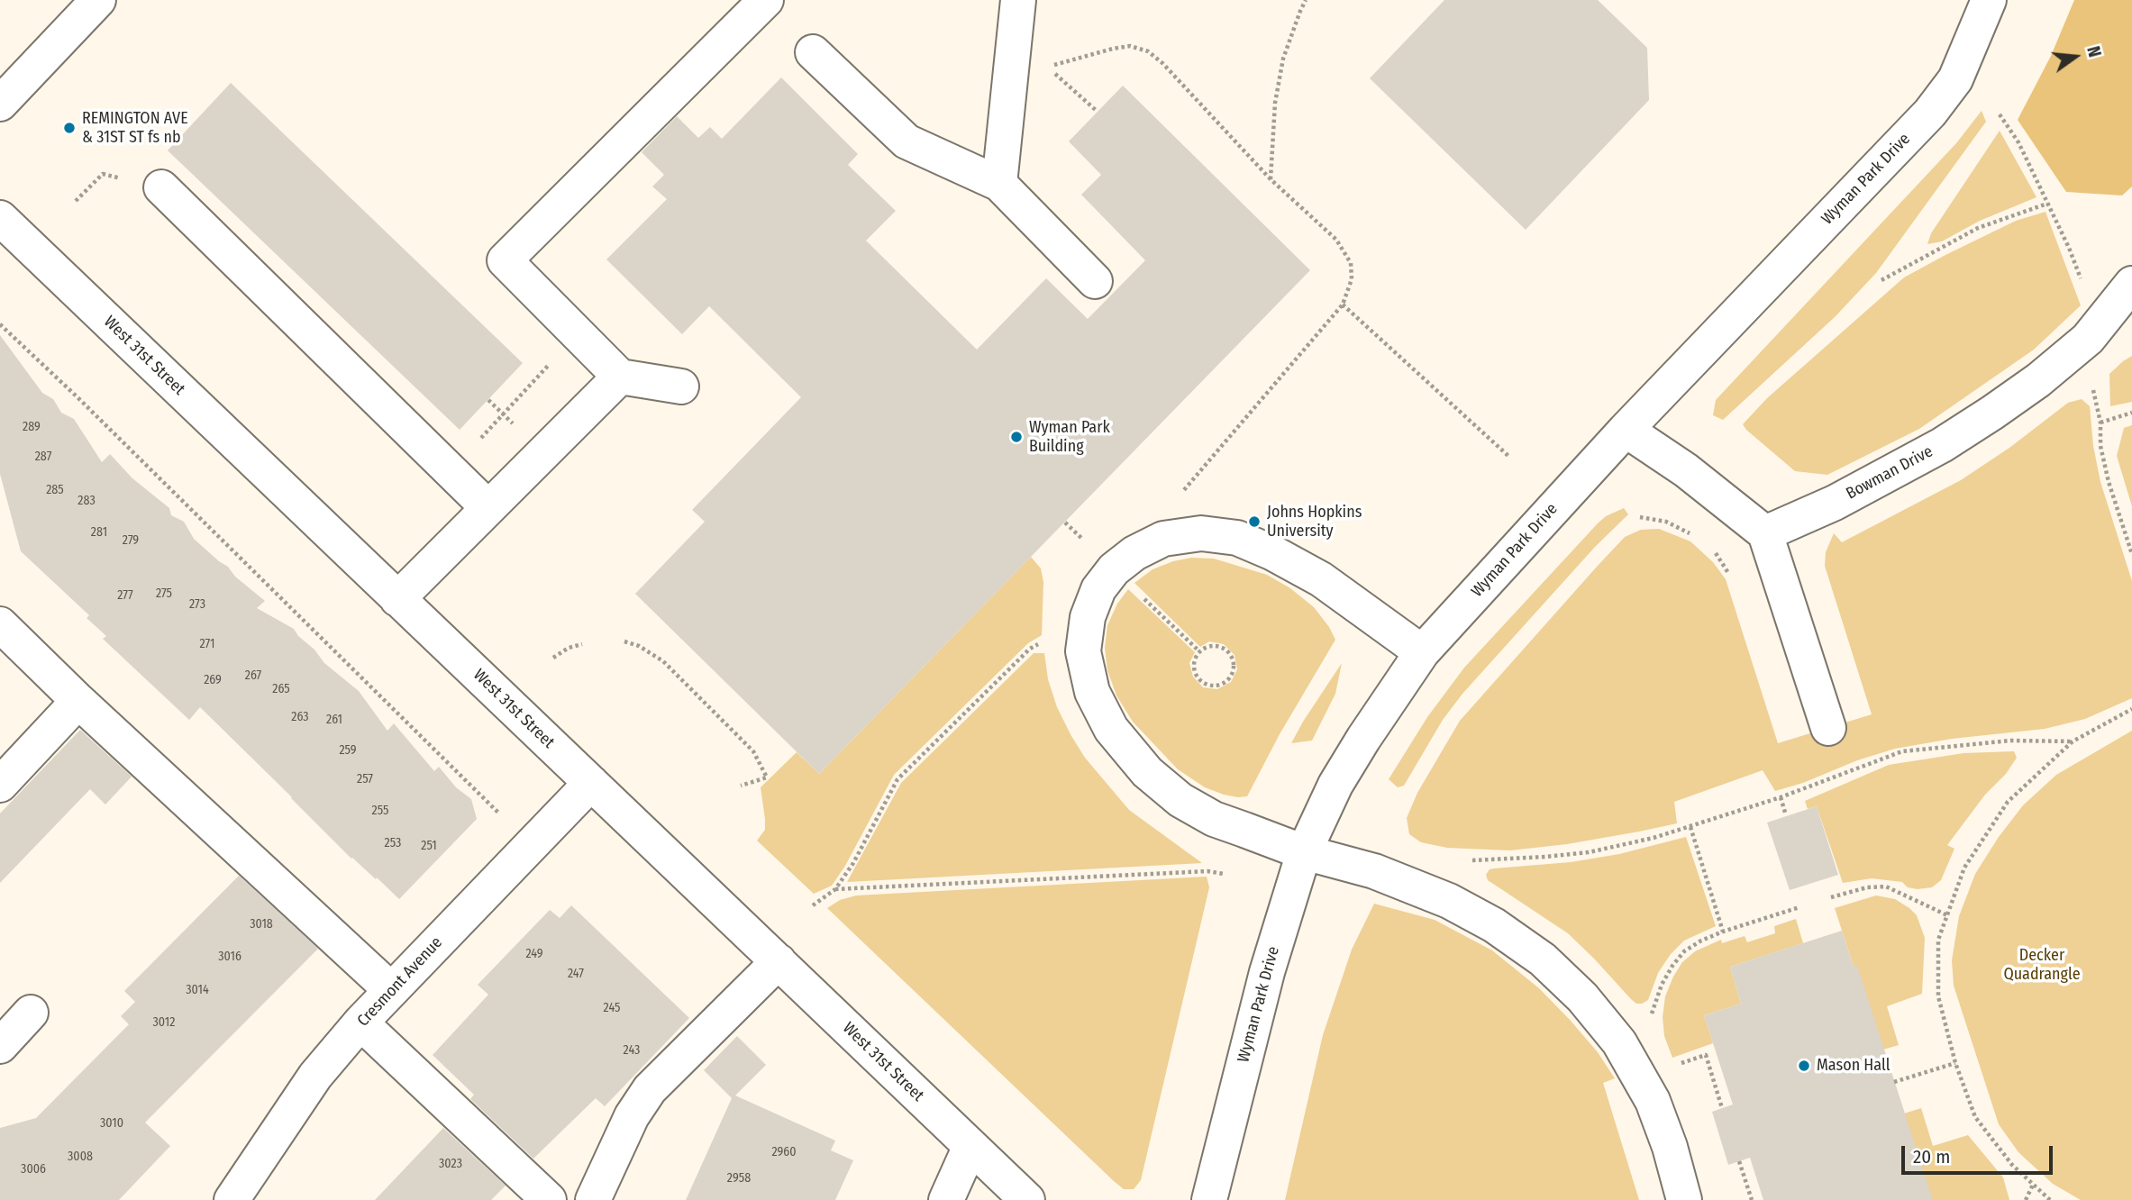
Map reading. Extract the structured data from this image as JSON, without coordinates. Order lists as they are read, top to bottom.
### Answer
{
  "streets": {
    "street": [
      "Wyman Park Drive",
      "West 31st Street",
      "Bowman Drive",
      "Cresmont Avenue"
    ]
  },
  "crossings": [
    ["West 31st Street", "Cresmont Avenue"]
  ],
  "parks": ["Decker Quadrangle"],
  "places": [
    "REMINGTON AVE & 31ST ST fs nb",
    "Wyman Park Building",
    "Johns Hopkins University",
    "Mason Hall"
  ],
  "house_numbers": [
    "289",
    "287",
    "285",
    "283",
    "281",
    "279",
    "275",
    "277",
    "273",
    "271",
    "267",
    "269",
    "265",
    "263",
    "261",
    "259",
    "257",
    "255",
    "253",
    "251",
    "3018",
    "249",
    "3016",
    "247",
    "3014",
    "245",
    "3012",
    "243",
    "3010",
    "2960",
    "3008",
    "3023",
    "3006",
    "2958"
  ],
  "scale_bar": "20 m",
  "north": "right"
}
